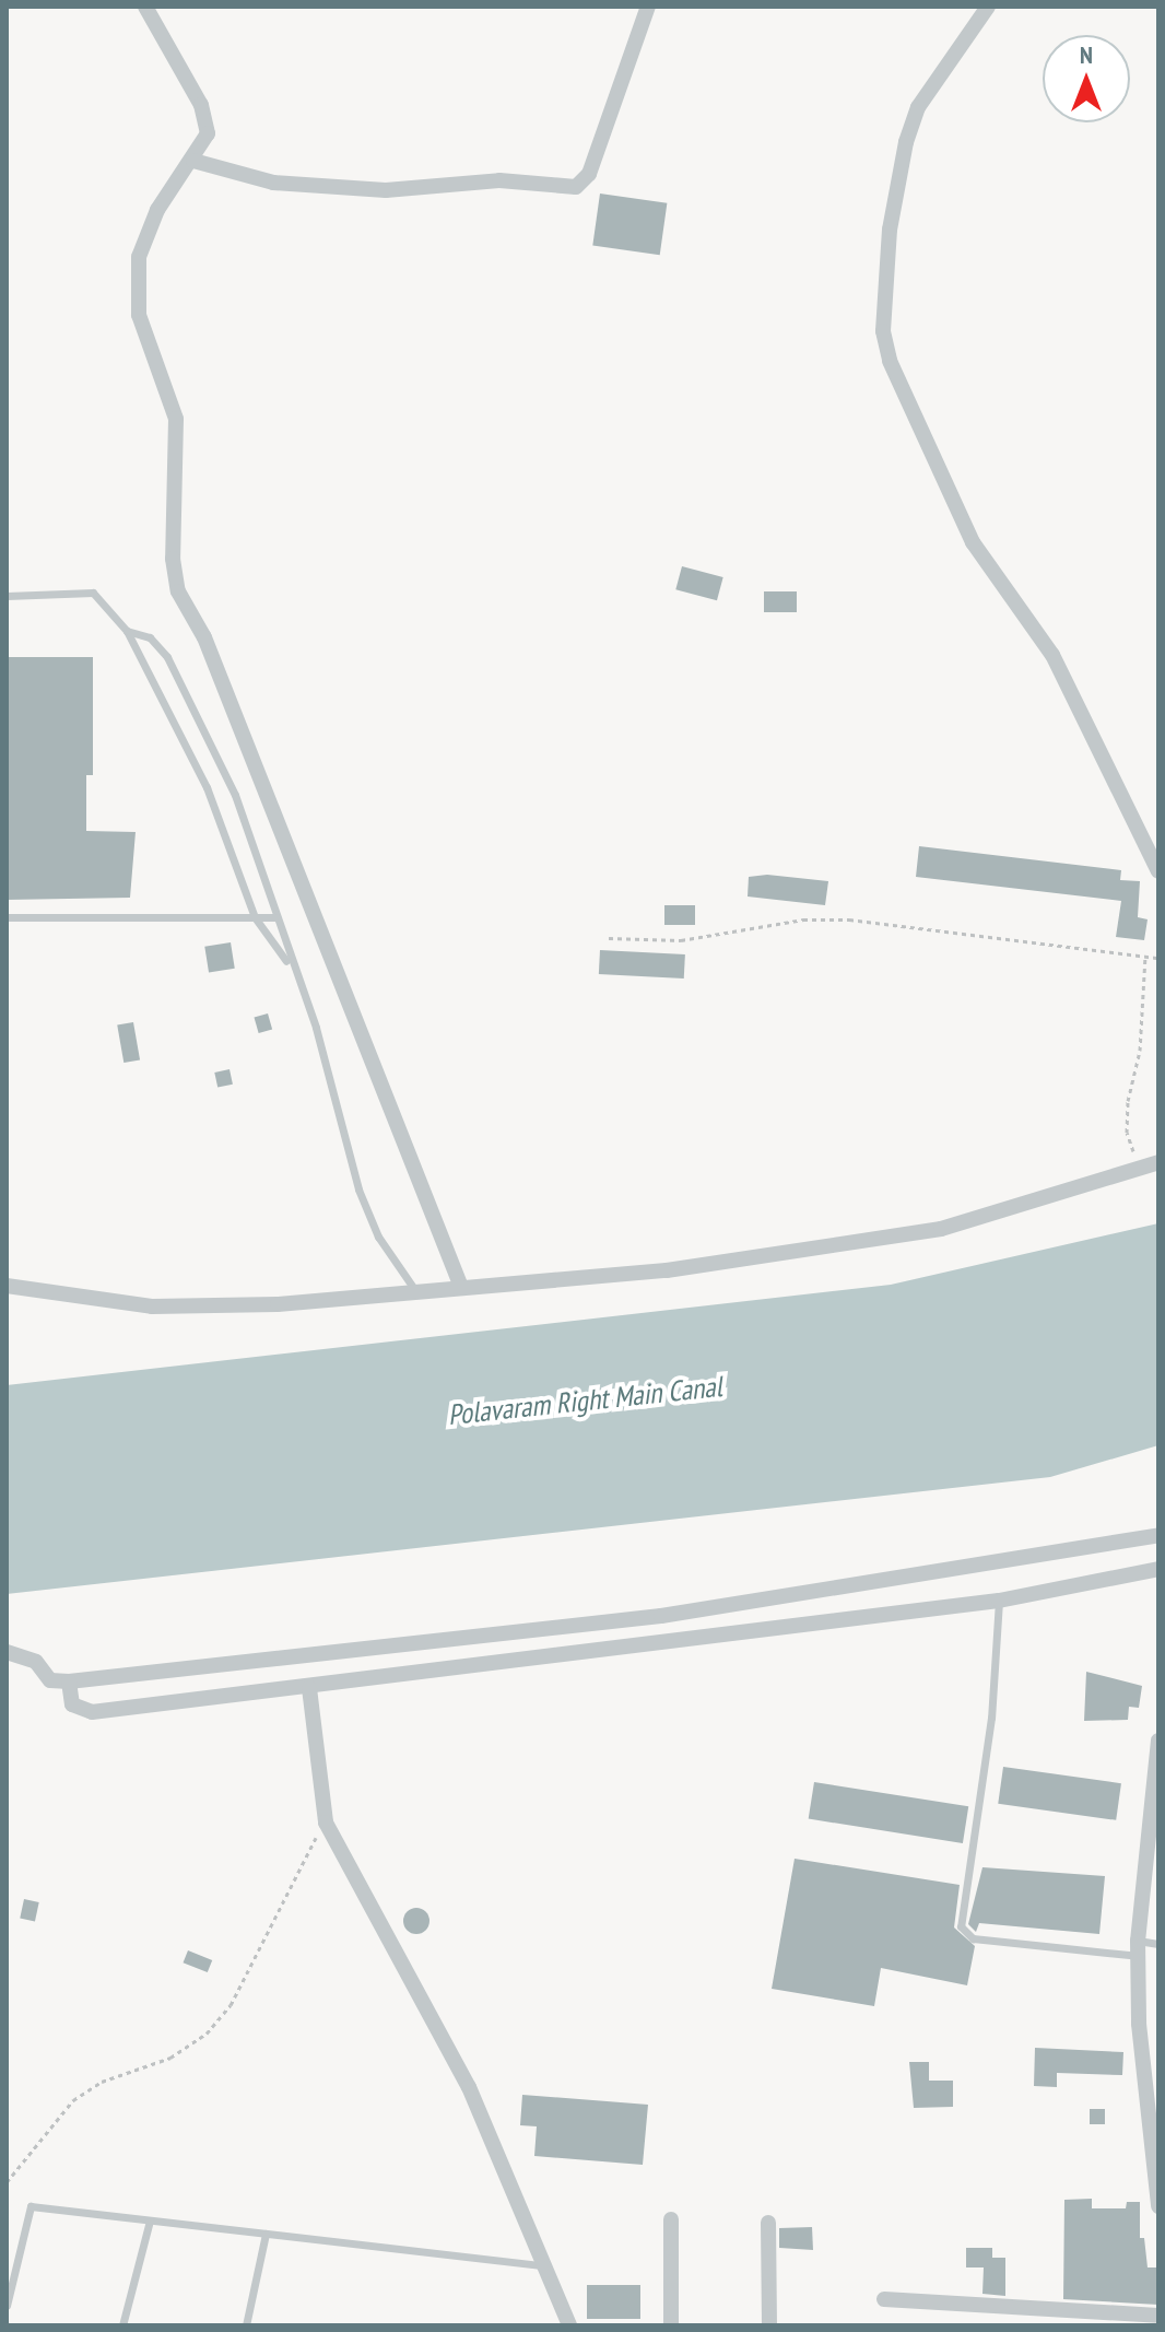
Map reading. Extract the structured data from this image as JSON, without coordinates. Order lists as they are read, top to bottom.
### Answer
{
  "water": ["Polavaram Right Main Canal"],
  "north": "top"
}
